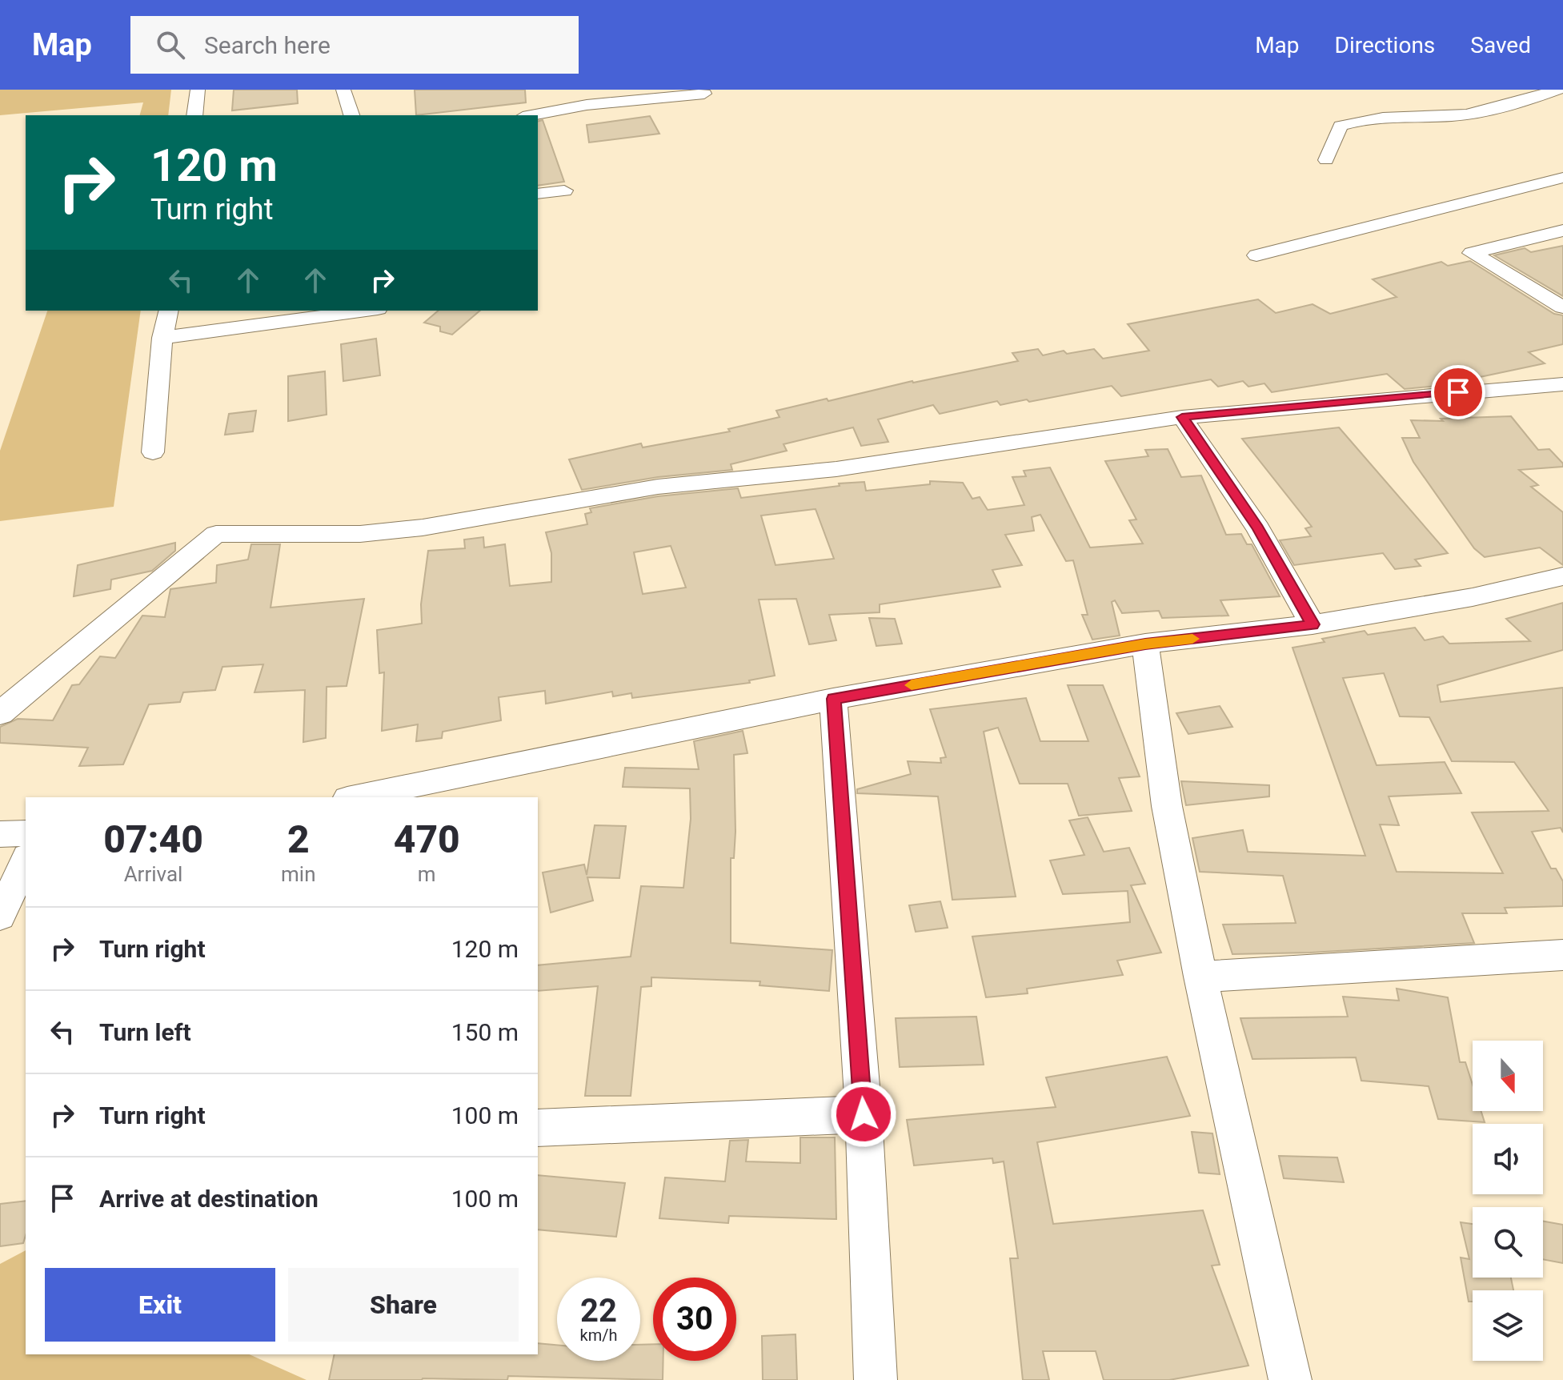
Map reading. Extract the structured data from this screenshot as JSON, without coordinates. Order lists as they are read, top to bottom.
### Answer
{
  "north": "bottom",
  "page": {
    "header": "Map",
    "search": "Search here",
    "nav": ["Map", "Directions", "Saved"],
    "turn": ["120 m", "Turn right"],
    "eta": [
      "07:40",
      "Arrival",
      "2",
      "min",
      "470",
      "m"
    ],
    "list": [
      {
        "name": "Turn right",
        "value": "120 m"
      },
      {
        "name": "Turn left",
        "value": "150 m"
      },
      {
        "name": "Turn right",
        "value": "100 m"
      },
      {
        "name": "Arrive at destination",
        "value": "100 m"
      }
    ],
    "buttons": ["Exit", "Share"],
    "speed": "22 km/h",
    "limit": "30"
  }
}
